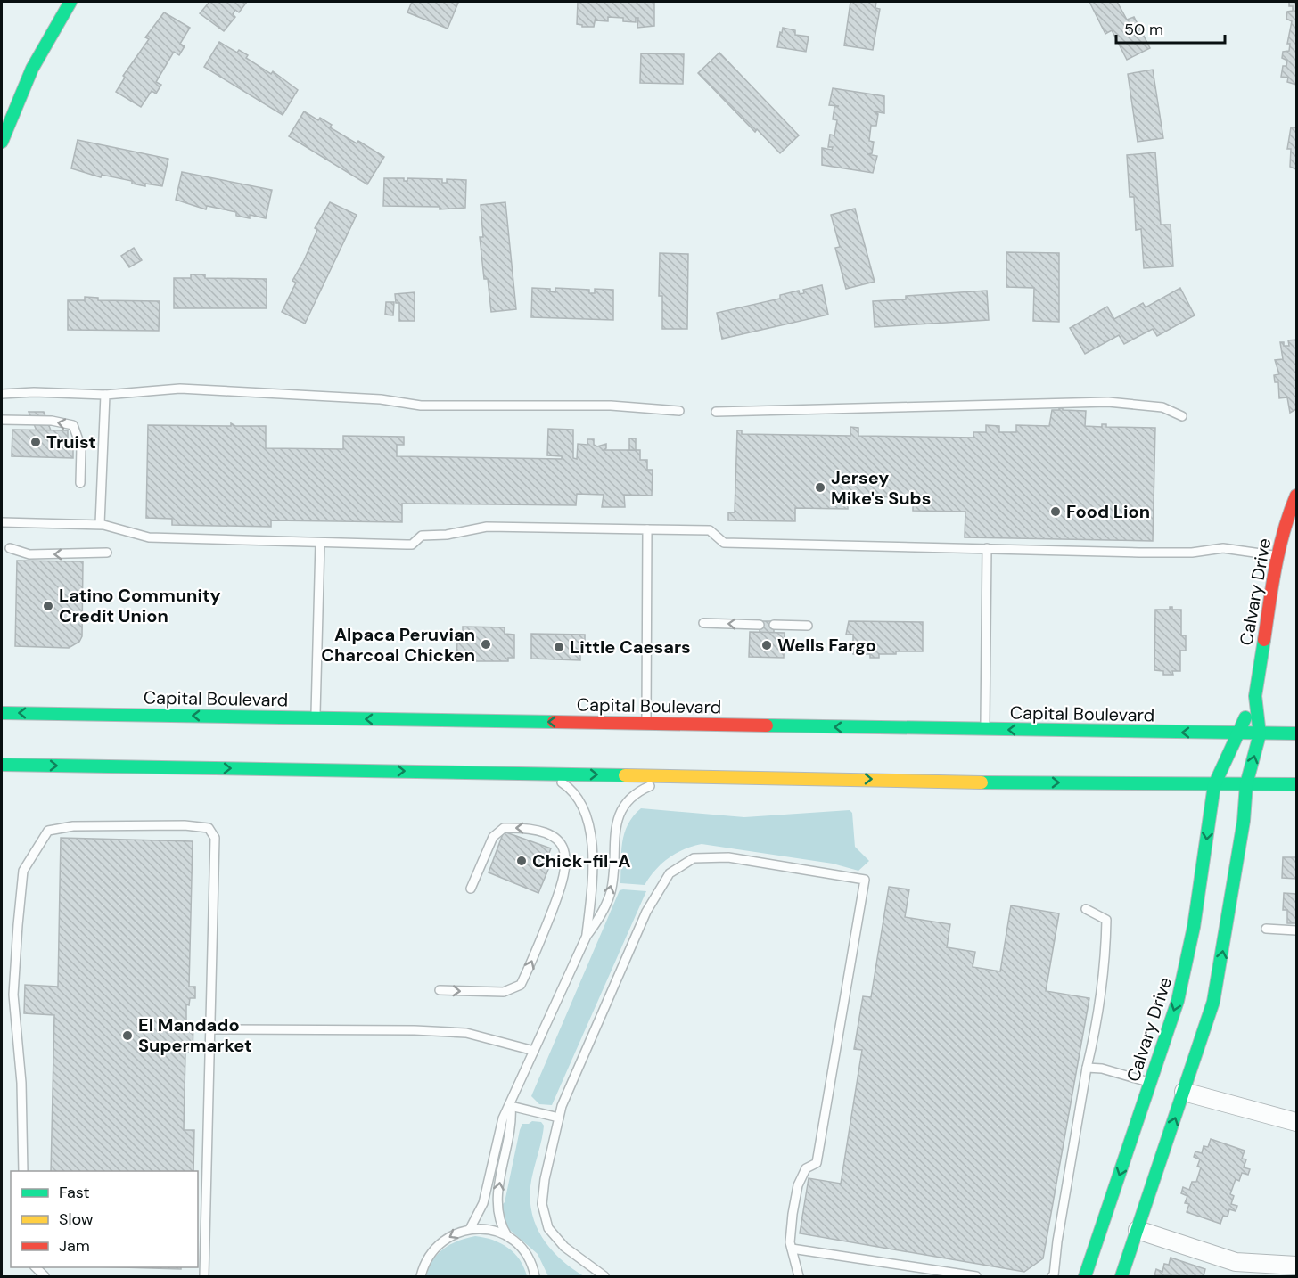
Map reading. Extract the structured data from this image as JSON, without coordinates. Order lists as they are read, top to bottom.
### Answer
{
  "streets": {
    "main road": ["Calvary Drive", "Capital Boulevard"]
  },
  "crossings": [
    ["Calvary Drive", "Capital Boulevard"]
  ],
  "places": [
    "Truist",
    "Jersey Mike's Subs",
    "Food Lion",
    "Latino Community Credit Union",
    "Alpaca Peruvian Charcoal Chicken",
    "Wells Fargo",
    "Little Caesars",
    "Chick-fil-A",
    "El Mandado Supermarket"
  ],
  "legend": ["Fast", "Slow", "Jam"],
  "scale_bar": "50 m"
}
